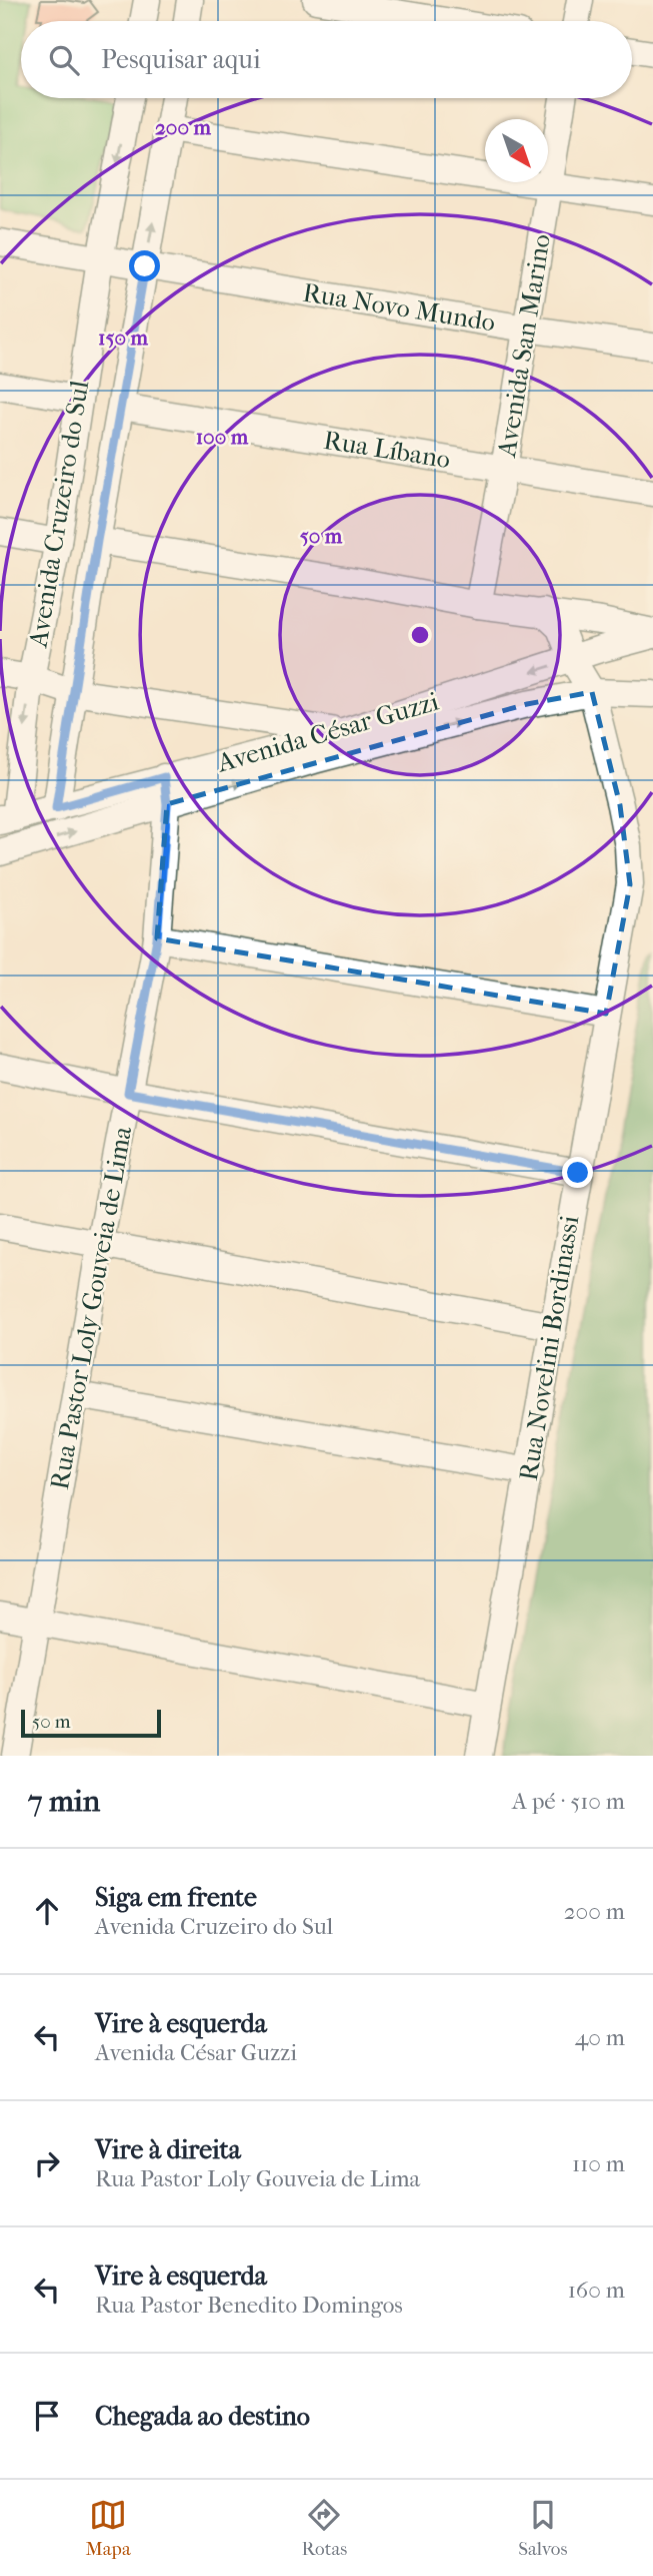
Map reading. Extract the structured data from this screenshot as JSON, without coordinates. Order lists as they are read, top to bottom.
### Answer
{
  "streets": {
    "street": [
      "Rua Novo Mundo",
      "Avenida San Marino",
      "Rua Líbano",
      "Avenida Cruzeiro do Sul",
      "Avenida César Guzzi",
      "Rua Pastor Loly Gouveia de Lima",
      "Rua Novelini Bordinassi"
    ]
  },
  "crossings": [
    ["Rua Novo Mundo", "Avenida San Marino"],
    ["Rua Novo Mundo", "Avenida Cruzeiro do Sul"],
    ["Avenida San Marino", "Rua Líbano"],
    ["Rua Líbano", "Avenida Cruzeiro do Sul"],
    ["Avenida Cruzeiro do Sul", "Avenida César Guzzi"],
    ["Avenida César Guzzi", "Rua Pastor Loly Gouveia de Lima"],
    ["Avenida César Guzzi", "Rua Novelini Bordinassi"]
  ],
  "scale_bar": "50 m",
  "north": "bottom right",
  "page": {
    "search": "Pesquisar aqui",
    "scale": "50 m",
    "heading": ["7 min", "A pé · 510 m"],
    "list": [
      ["Siga em frente", "Avenida Cruzeiro do Sul", "200 m"],
      ["Vire à esquerda", "Avenida César Guzzi", "40 m"],
      ["Vire à direita", "Rua Pastor Loly Gouveia de Lima", "110 m"],
      ["Vire à esquerda", "Rua Pastor Benedito Domingos", "160 m"],
      "Chegada ao destino"
    ],
    "nav": ["Mapa", "Rotas", "Salvos"]
  },
  "rings": [
    "200 m",
    "150 m",
    "100 m",
    "50 m"
  ]
}
